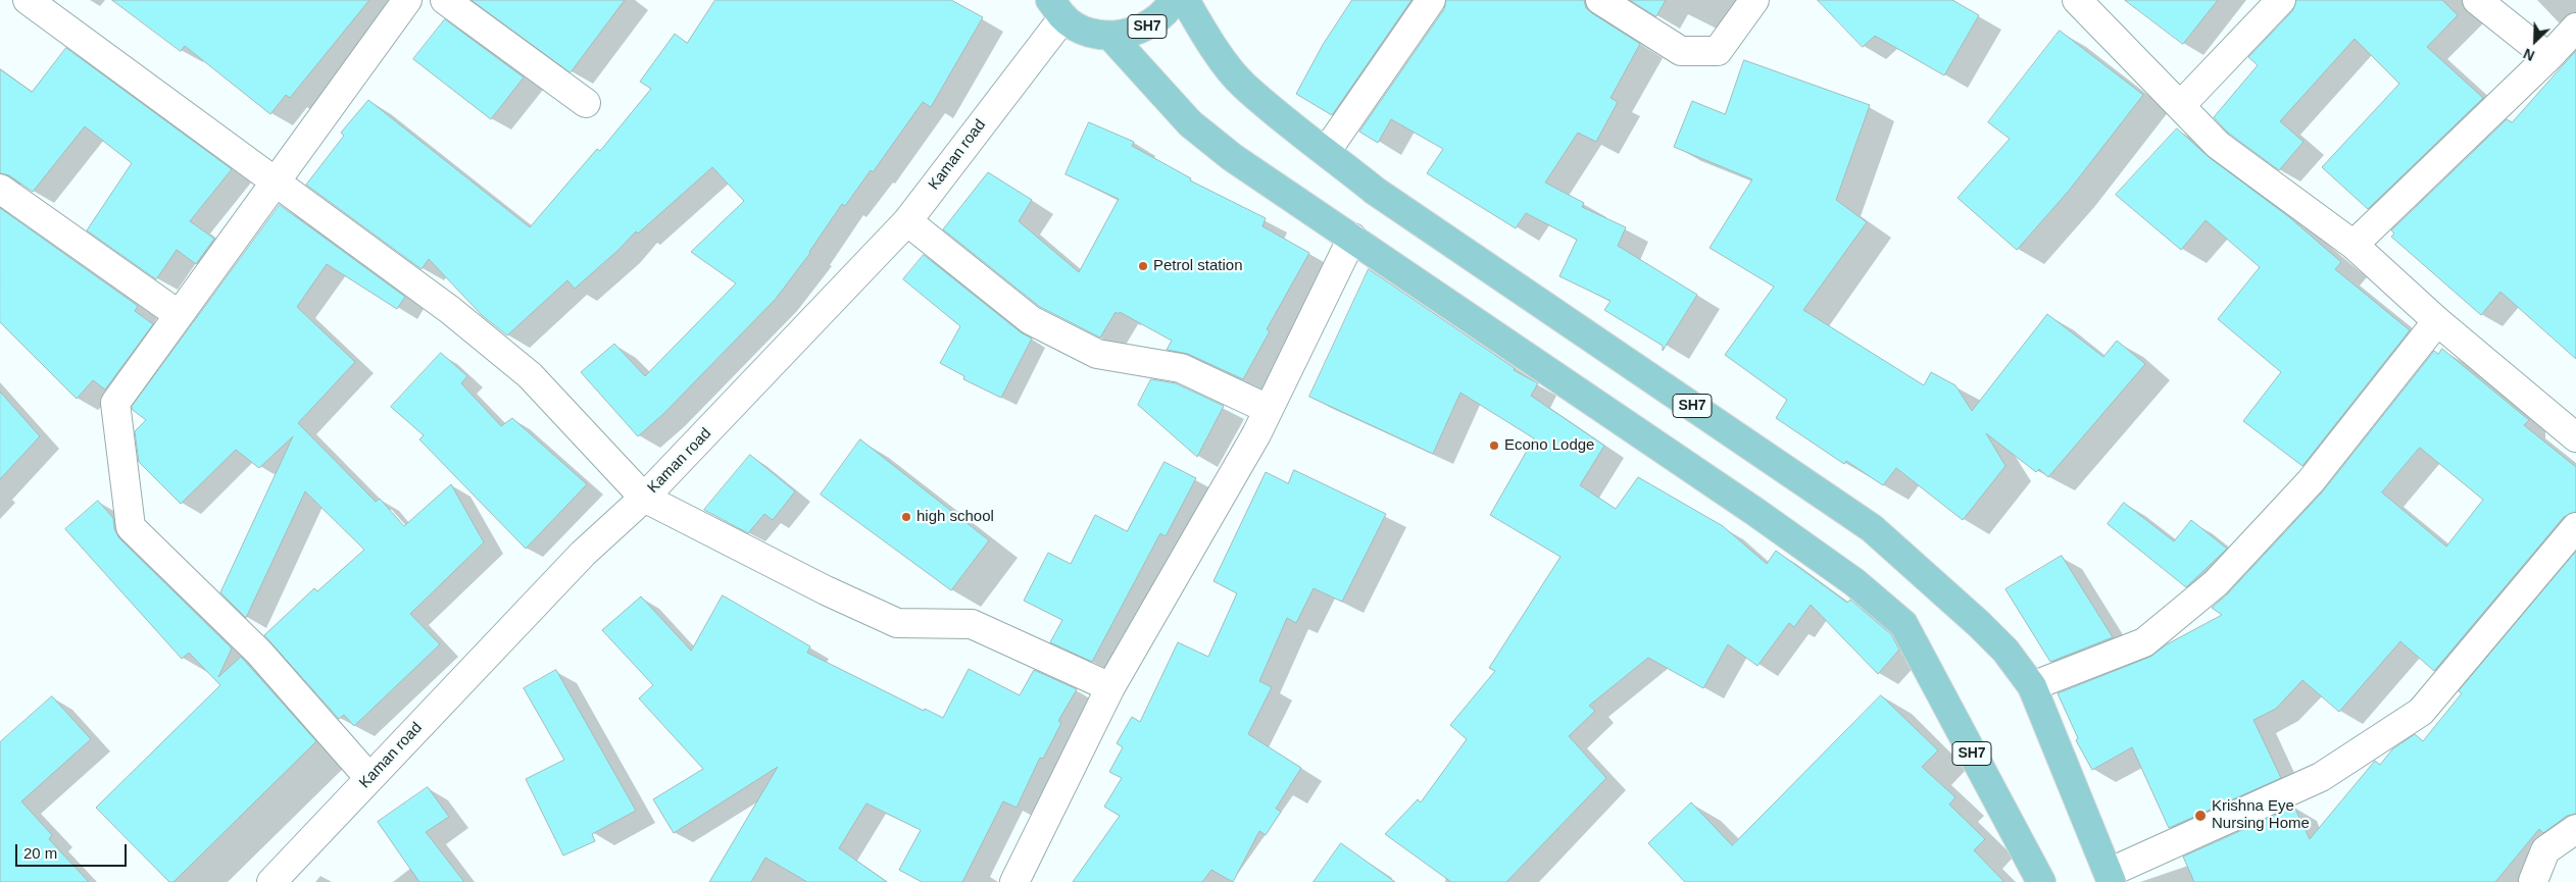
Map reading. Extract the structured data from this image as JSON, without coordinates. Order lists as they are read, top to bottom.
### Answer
{
  "streets": {
    "main road": ["SH7"],
    "street": ["Kaman road"]
  },
  "crossings": [
    ["SH7", "Kaman road"]
  ],
  "places": [
    "Petrol station",
    "Econo Lodge",
    "high school",
    "Krishna Eye Nursing Home"
  ],
  "scale_bar": "20 m",
  "north": "bottom left"
}
